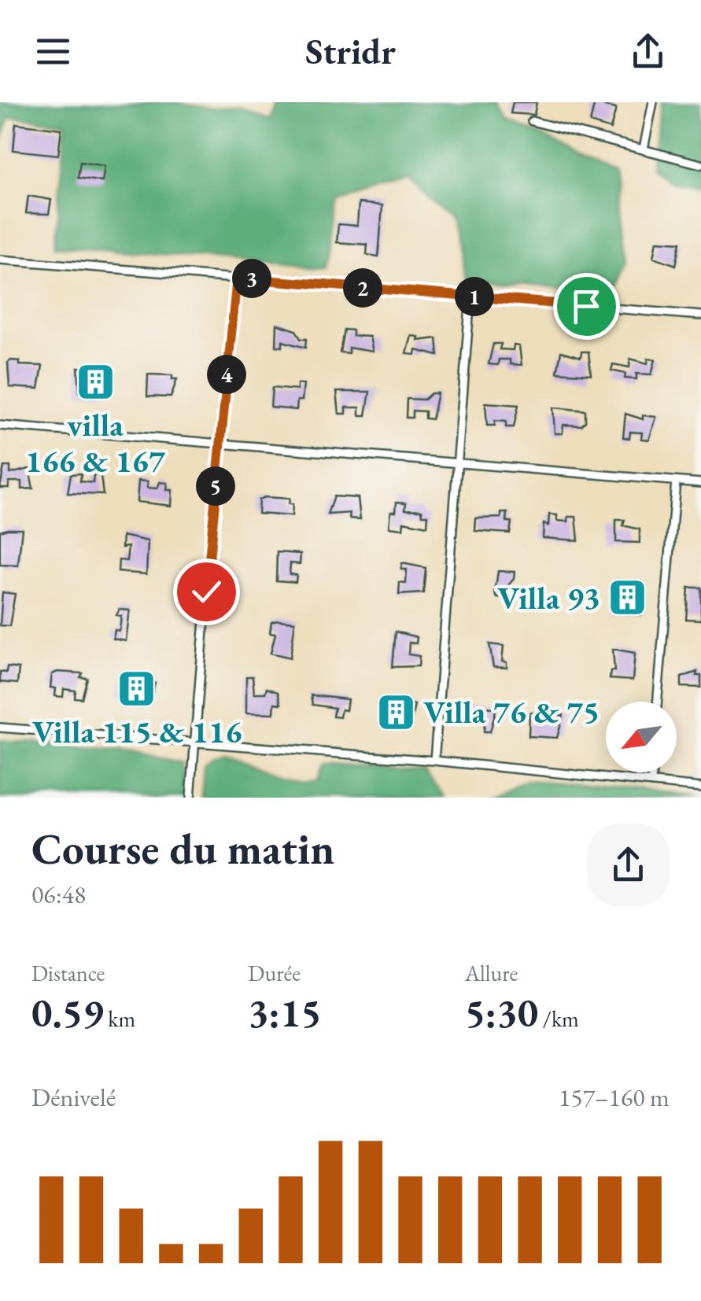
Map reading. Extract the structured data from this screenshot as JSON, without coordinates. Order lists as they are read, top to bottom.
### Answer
{
  "places": {
    "building": [
      "villa 166 & 167",
      "Villa 93",
      "Villa 115 & 116",
      "Villa 76 & 75"
    ]
  },
  "north": "bottom left",
  "page": {
    "header": "Stridr",
    "pins": [
      "3",
      "2",
      "1",
      "4",
      "5"
    ],
    "heading": ["Course du matin", "06:48"],
    "stats": [
      ["Distance", "0.59 km"],
      ["Durée", "3:15"],
      ["Allure", "5:30 /km"]
    ],
    "chart": ["Dénivelé", "157–160 m"]
  }
}
